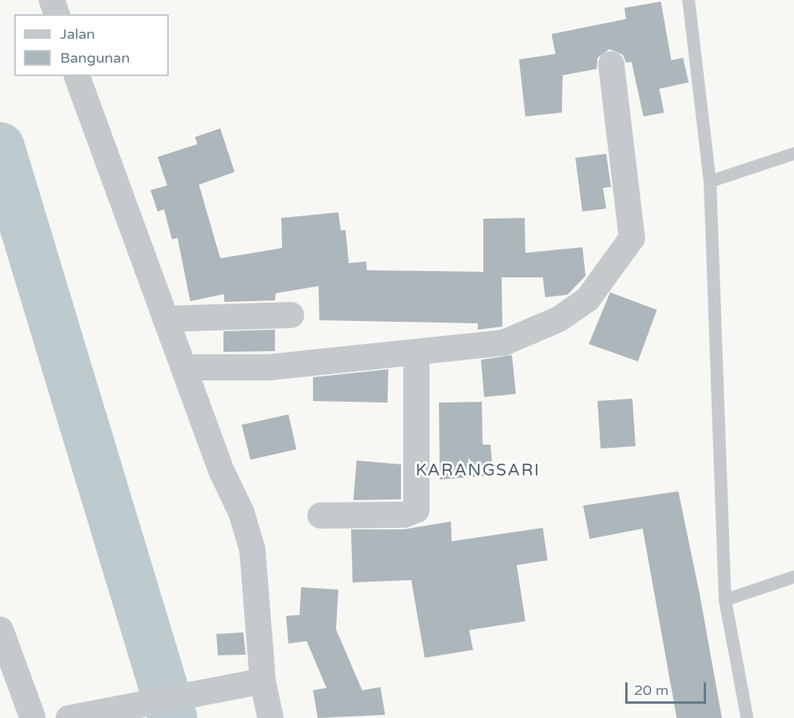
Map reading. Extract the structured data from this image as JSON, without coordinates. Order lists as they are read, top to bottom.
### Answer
{
  "districts": ["KARANGSARI"],
  "legend": ["Jalan", "Bangunan"],
  "scale_bar": "20 m"
}
